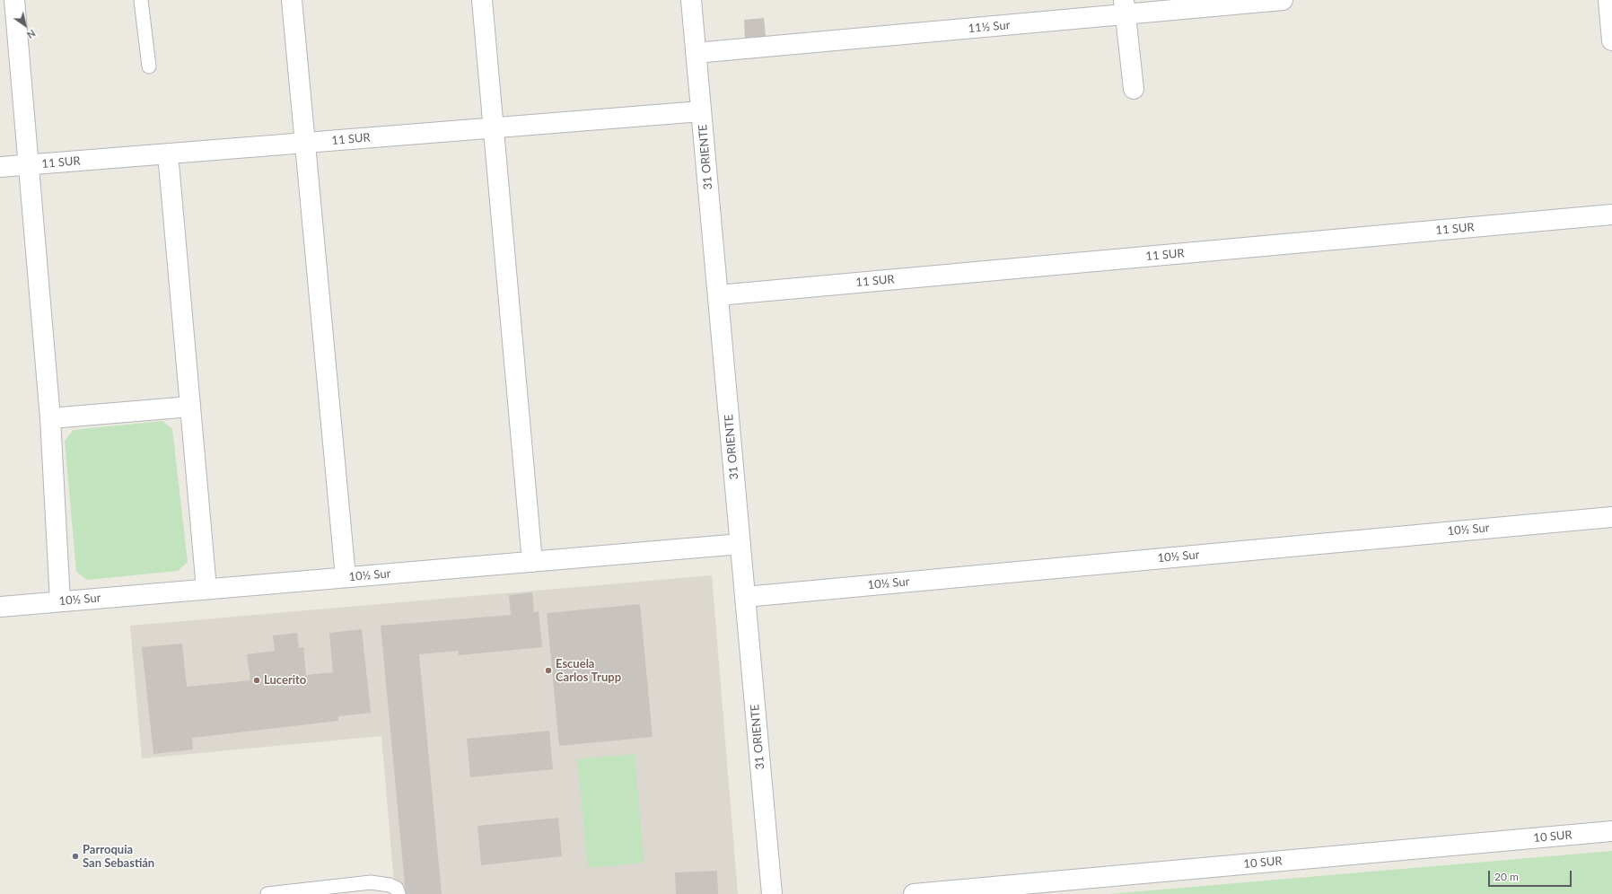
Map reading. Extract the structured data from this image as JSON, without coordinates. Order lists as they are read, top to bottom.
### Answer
{
  "streets": {
    "street": [
      "11½ Sur",
      "11 SUR",
      "31 ORIENTE",
      "10½ Sur",
      "10 SUR"
    ]
  },
  "crossings": [
    ["11½ Sur", "31 ORIENTE"],
    ["11 SUR", "31 ORIENTE"],
    ["31 ORIENTE", "10½ Sur"]
  ],
  "places": ["Escuela Carlos Trupp", "Lucerito", "Parroquia San Sebastián"],
  "scale_bar": "20 m",
  "north": "bottom right"
}
